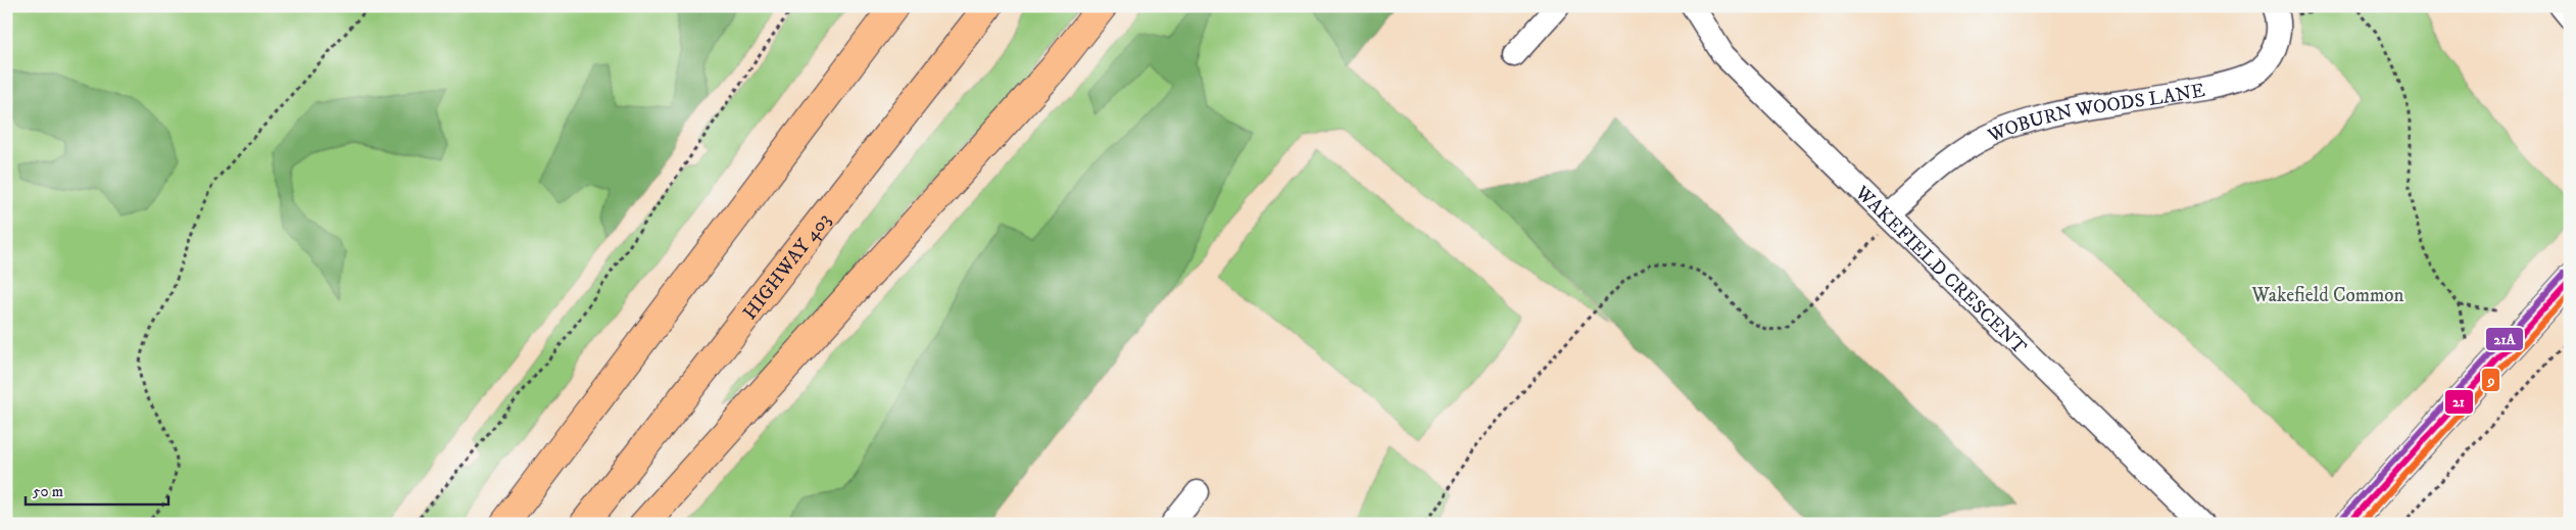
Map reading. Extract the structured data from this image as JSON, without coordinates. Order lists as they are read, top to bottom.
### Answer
{
  "streets": {
    "highway": ["HIGHWAY 403"],
    "street": ["WOBURN WOODS LANE", "WAKEFIELD CRESCENT"]
  },
  "crossings": [
    ["WOBURN WOODS LANE", "WAKEFIELD CRESCENT"]
  ],
  "parks": ["Wakefield Common"],
  "lines": ["transit line 21A", "transit line 21", "transit line 9"],
  "scale_bar": "50 m"
}
